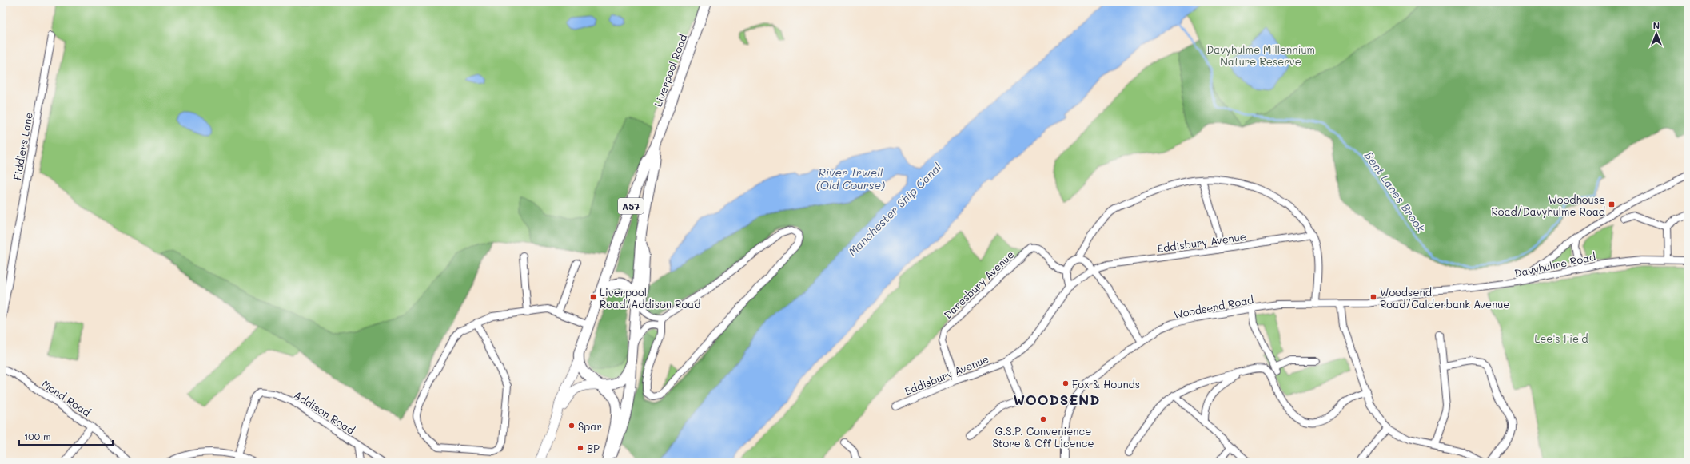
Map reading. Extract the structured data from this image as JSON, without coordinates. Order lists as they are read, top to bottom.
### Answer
{
  "streets": {
    "highway": ["Liverpool Road", "A57"],
    "street": [
      "Fiddlers Lane",
      "Eddisbury Avenue",
      "Davyhulme Road",
      "Daresbury Avenue",
      "Woodsend Road",
      "Mond Road",
      "Addison Road"
    ]
  },
  "crossings": [
    ["Liverpool Road", "A57"],
    ["Eddisbury Avenue", "Daresbury Avenue"],
    ["Davyhulme Road", "Woodsend Road"]
  ],
  "districts": ["WOODSEND"],
  "water": ["River Irwell (Old Course)", "Bent Lanes Brook", "Manchester Ship Canal"],
  "parks": ["Davyhulme Millennium Nature Reserve", "Lee's Field"],
  "places": {
    "transit": ["Woodhouse Road/Davyhulme Road", "Liverpool Road/Addison Road", "Woodsend Road/Calderbank Avenue"],
    "other": [
      "Fox & Hounds",
      "G.S.P. Convenience Store & Off Licence",
      "Spar",
      "BP"
    ]
  },
  "scale_bar": "100 m",
  "north": "top"
}
